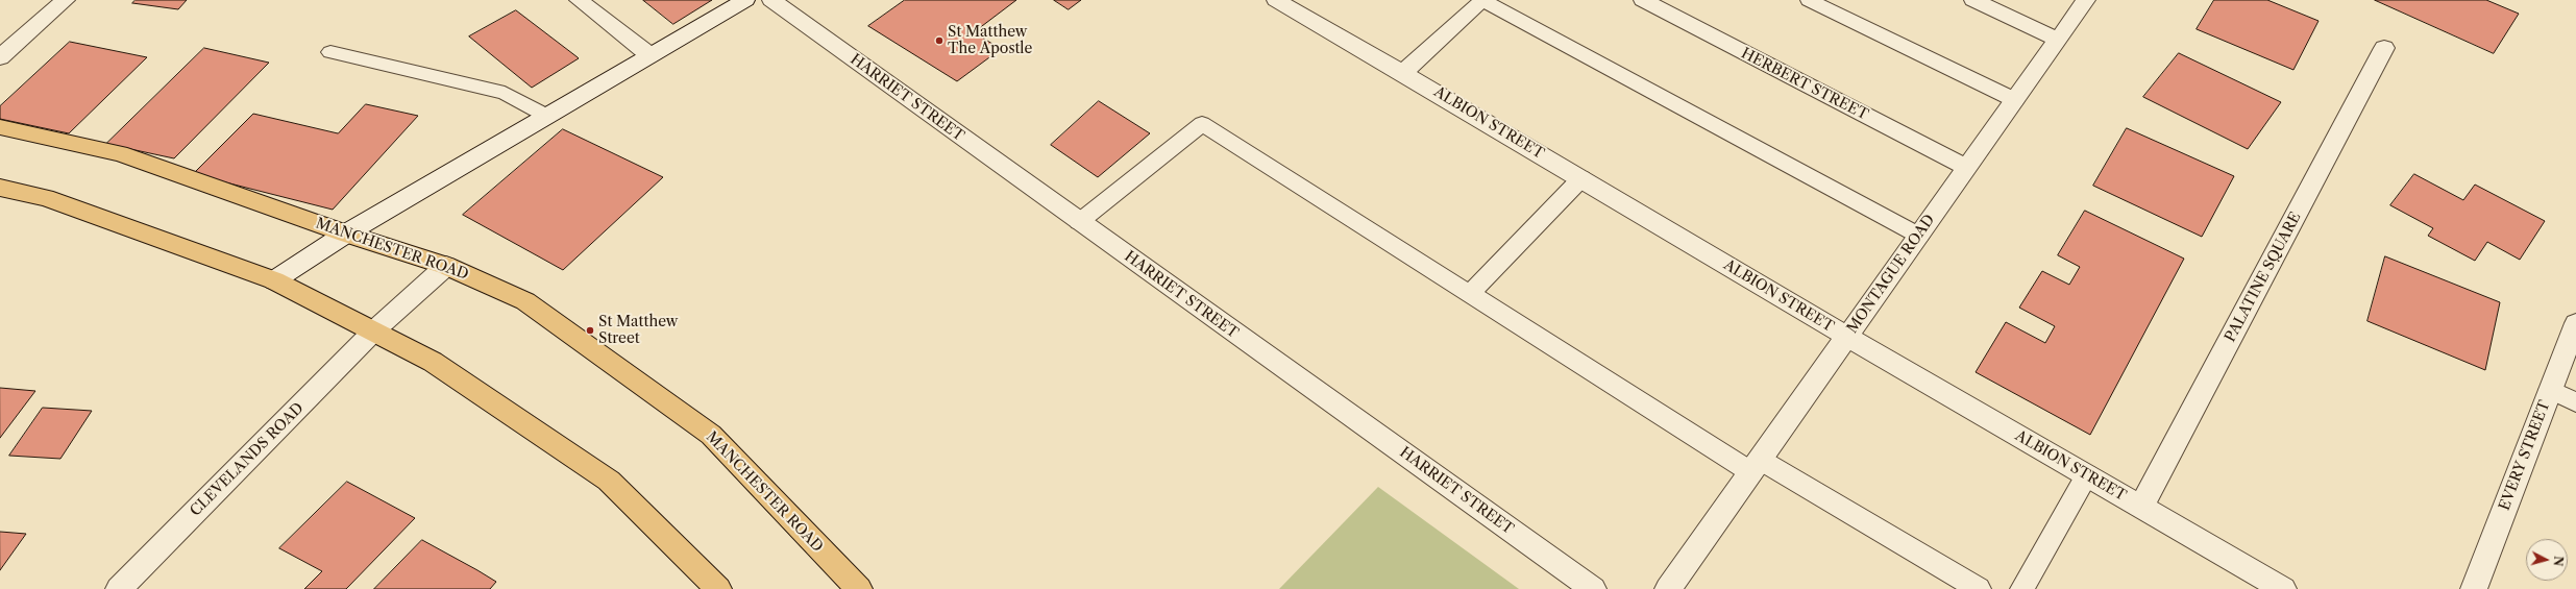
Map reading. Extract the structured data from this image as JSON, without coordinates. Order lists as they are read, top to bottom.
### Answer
{
  "streets": {
    "main road": ["MANCHESTER ROAD"],
    "street": [
      "HERBERT STREET",
      "HARRIET STREET",
      "ALBION STREET",
      "MONTAGUE ROAD",
      "PALATINE SQUARE",
      "EVERY STREET",
      "CLEVELANDS ROAD"
    ]
  },
  "crossings": [
    ["HERBERT STREET", "MONTAGUE ROAD"],
    ["ALBION STREET", "MONTAGUE ROAD"],
    ["ALBION STREET", "PALATINE SQUARE"],
    ["MANCHESTER ROAD", "CLEVELANDS ROAD"]
  ],
  "places": ["St Matthew The Apostle", "St Matthew Street"],
  "north": "right"
}
